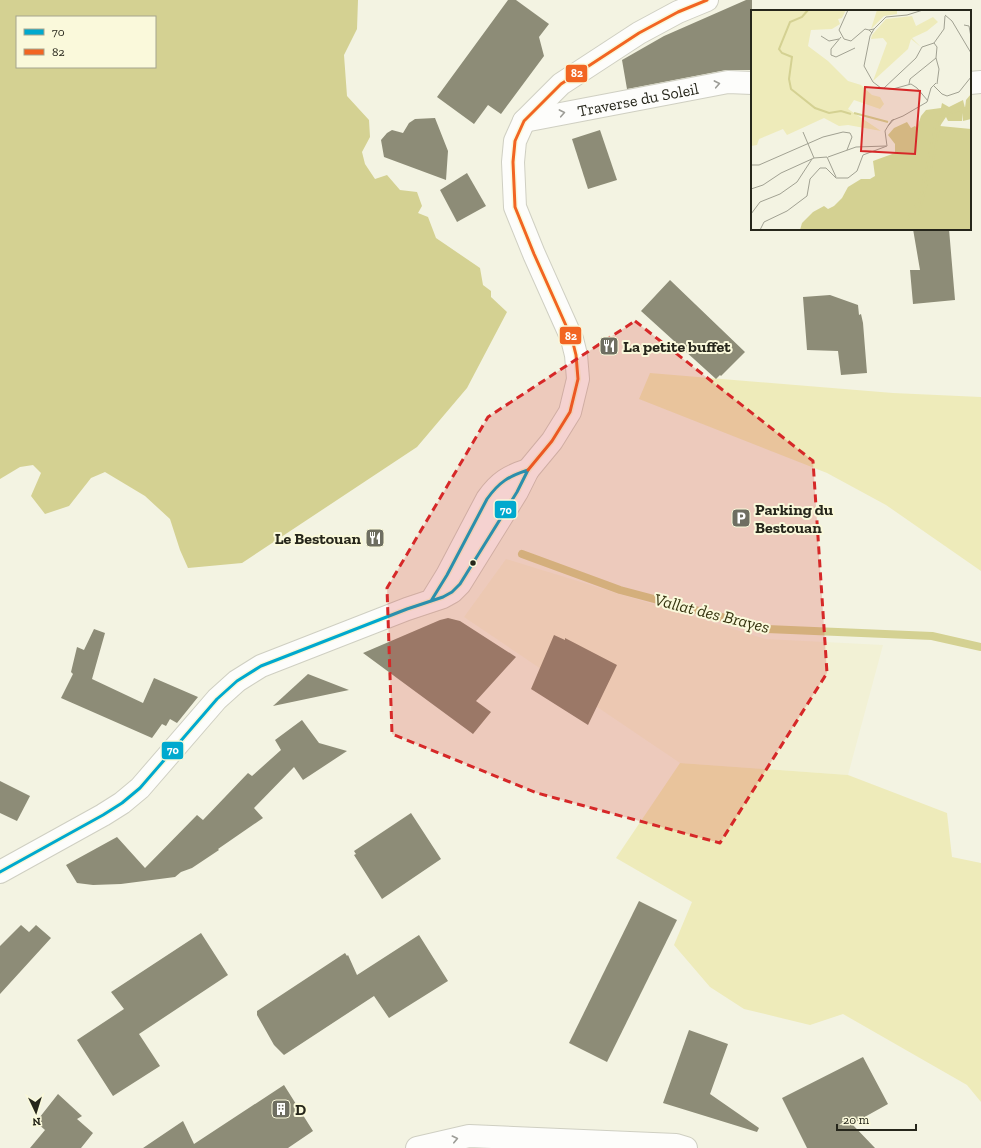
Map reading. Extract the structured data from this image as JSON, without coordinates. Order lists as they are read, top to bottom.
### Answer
{
  "streets": {
    "street": ["Traverse du Soleil"]
  },
  "water": ["Vallat des Brayes"],
  "places": {
    "restaurant": ["La petite buffet", "Le Bestouan"],
    "parking": ["Parking du Bestouan"],
    "building": ["D"]
  },
  "lines": ["transit line 82", "transit line 70"],
  "legend": ["70", "82"],
  "scale_bar": "20 m",
  "north": "bottom"
}
